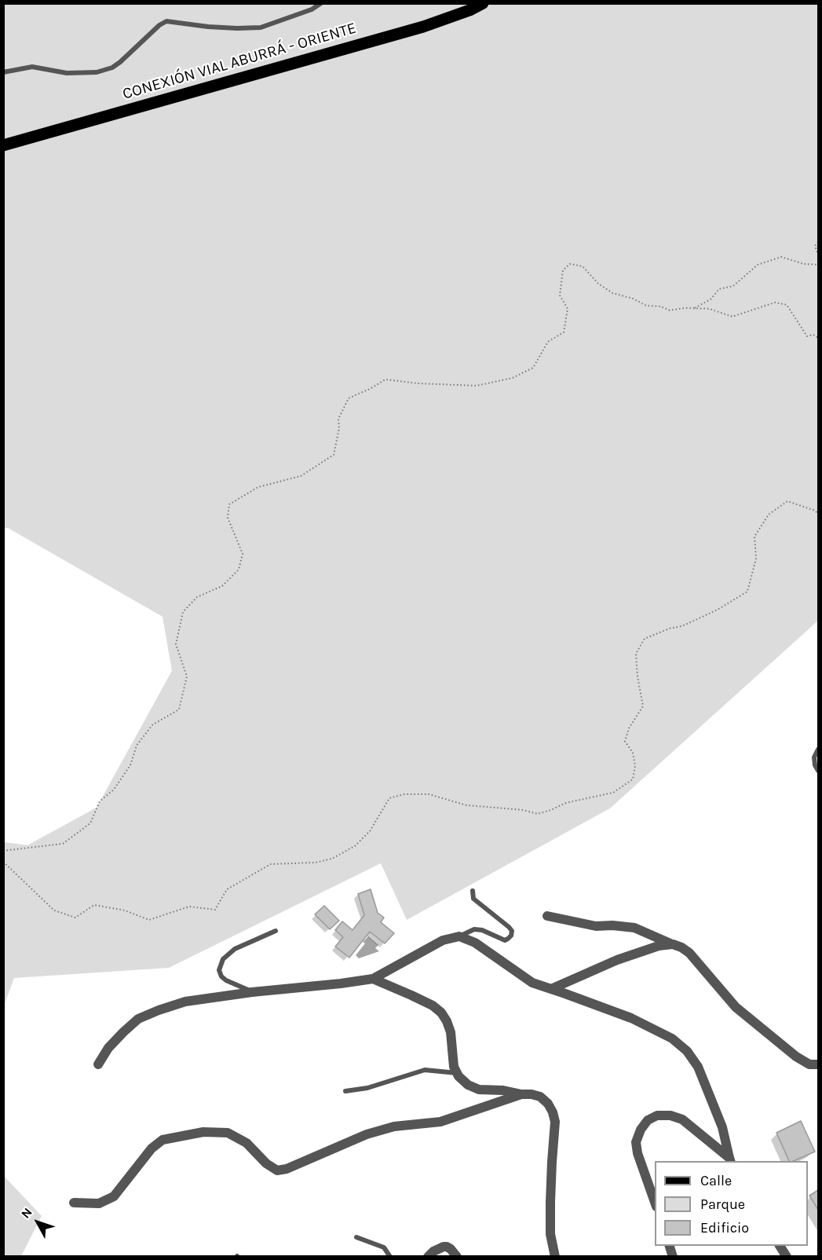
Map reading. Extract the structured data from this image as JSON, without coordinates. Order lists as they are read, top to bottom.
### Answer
{
  "streets": {
    "main road": ["CONEXIÓN VIAL ABURRÁ - ORIENTE"]
  },
  "legend": ["Calle", "Parque", "Edificio"],
  "north": "top left"
}
